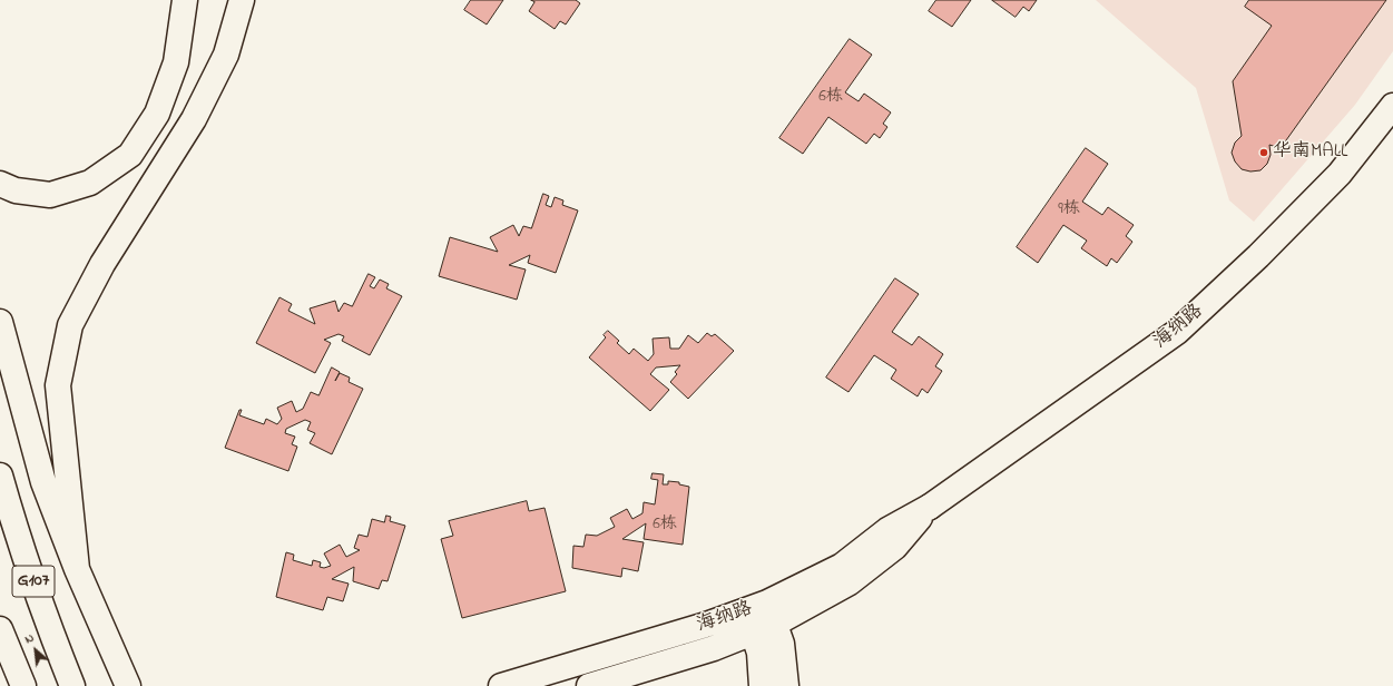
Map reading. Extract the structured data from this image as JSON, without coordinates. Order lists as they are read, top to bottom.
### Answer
{
  "streets": {
    "main road": ["海纳路", "G107"]
  },
  "places": ["华南MALL"],
  "house_numbers": ["6栋", "9栋", "6栋"],
  "north": "top left"
}
